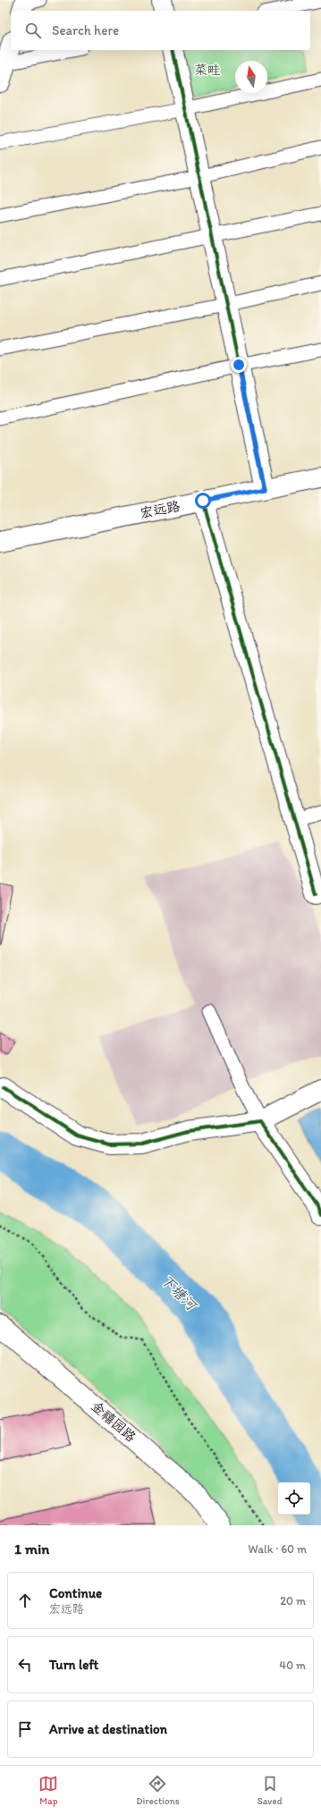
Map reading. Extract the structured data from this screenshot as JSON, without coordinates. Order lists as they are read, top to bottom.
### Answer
{
  "streets": {
    "street": ["宏远路", "金禧园路"]
  },
  "water": ["下塘河"],
  "parks": ["菜畦"],
  "north": "top",
  "page": {
    "search": "Search here",
    "heading": ["1 min", "Walk · 60 m"],
    "list": [
      ["Continue", "宏远路", "20 m"],
      ["Turn left", "40 m"],
      "Arrive at destination"
    ],
    "nav": ["Map", "Directions", "Saved"]
  }
}
